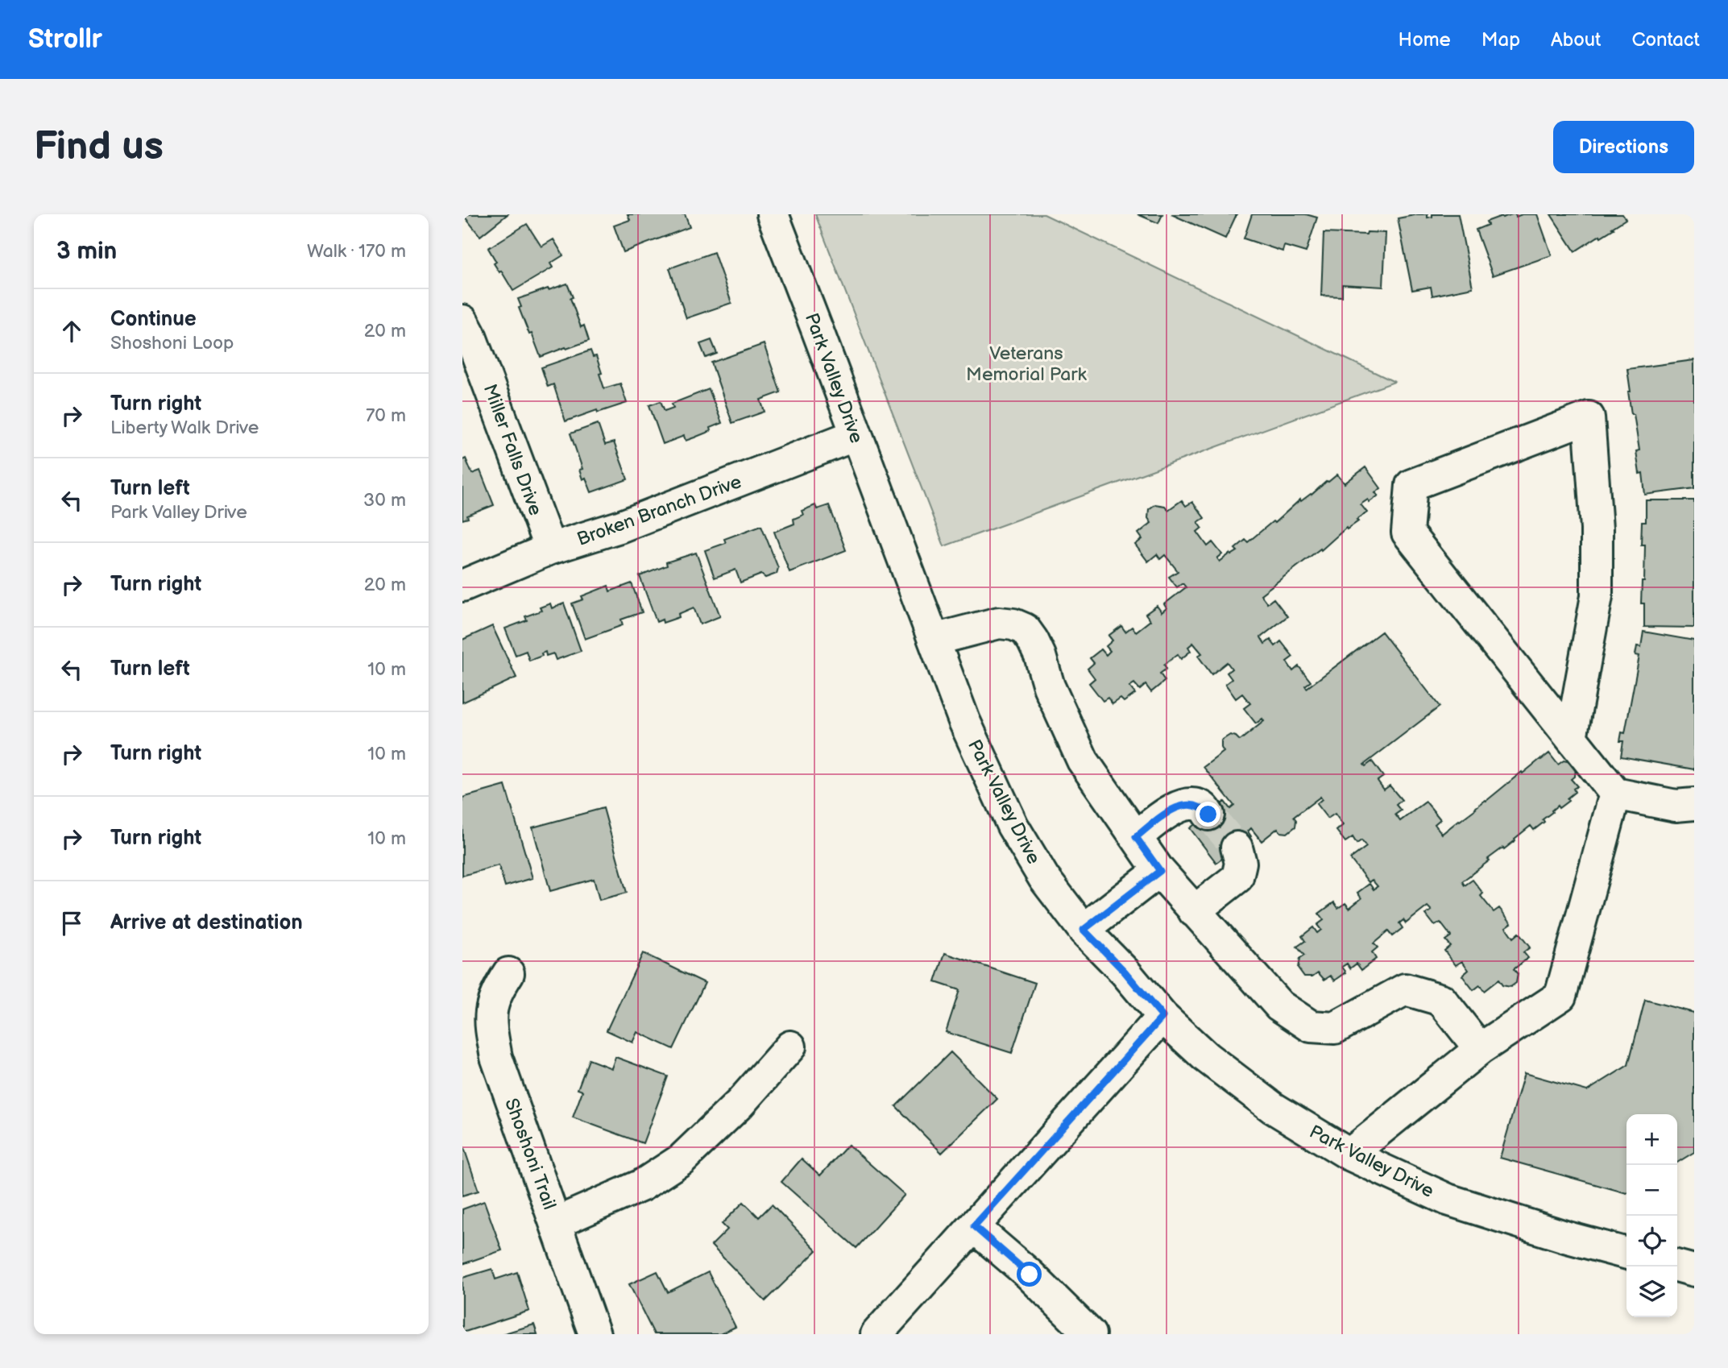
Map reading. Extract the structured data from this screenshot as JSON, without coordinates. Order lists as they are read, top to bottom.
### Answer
{
  "streets": {
    "street": [
      "Park Valley Drive",
      "Miller Falls Drive",
      "Broken Branch Drive",
      "Shoshoni Trail"
    ]
  },
  "crossings": [
    ["Park Valley Drive", "Broken Branch Drive"],
    ["Miller Falls Drive", "Broken Branch Drive"]
  ],
  "parks": ["Veterans Memorial Park"],
  "page": {
    "header": "Strollr",
    "nav": [
      "Home",
      "Map",
      "About",
      "Contact"
    ],
    "buttons": "Directions",
    "title": "Find us",
    "heading": ["3 min", "Walk · 170 m"],
    "list": [
      ["Continue", "Shoshoni Loop", "20 m"],
      ["Turn right", "Liberty Walk Drive", "70 m"],
      ["Turn left", "Park Valley Drive", "30 m"],
      ["Turn right", "20 m"],
      ["Turn left", "10 m"],
      ["Turn right", "10 m"],
      ["Turn right", "10 m"],
      "Arrive at destination"
    ],
    "map_buttons": ["+", "−"]
  }
}
